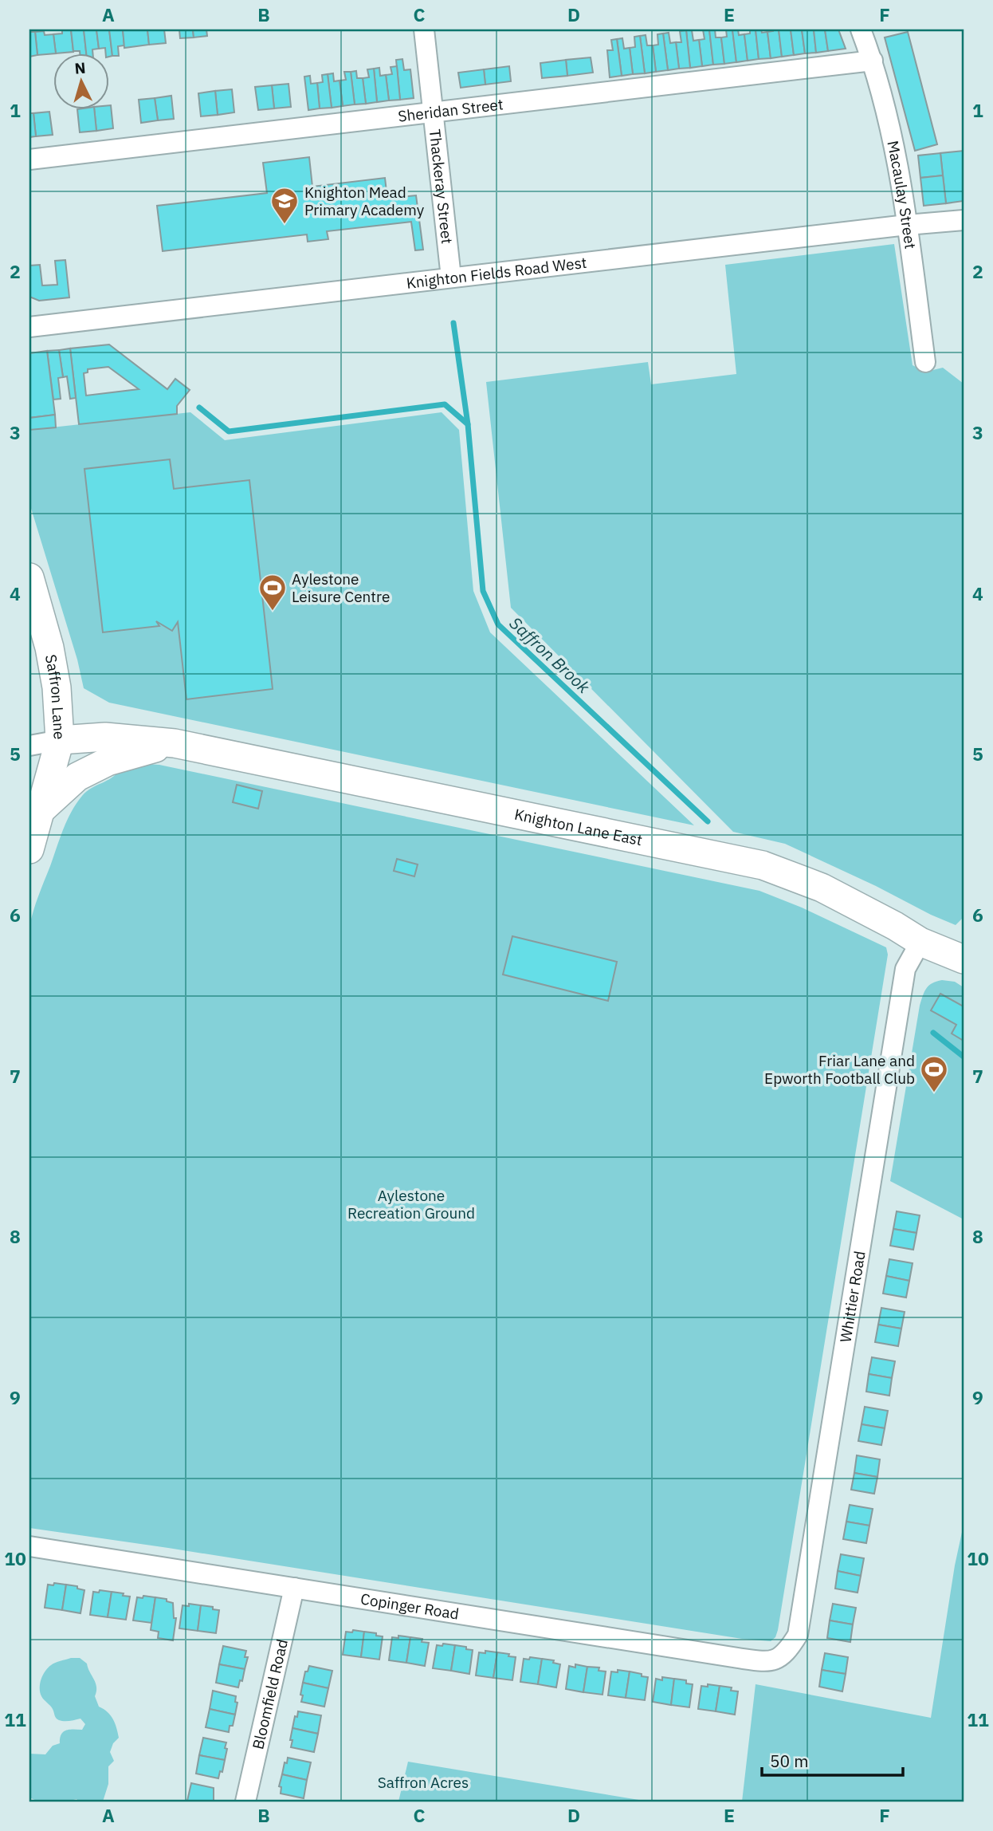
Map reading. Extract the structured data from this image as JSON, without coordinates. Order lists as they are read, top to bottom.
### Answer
{
  "streets": {
    "street": [
      "Sheridan Street",
      "Thackeray Street",
      "Macaulay Street",
      "Knighton Fields Road West",
      "Saffron Lane",
      "Knighton Lane East",
      "Whittier Road",
      "Copinger Road",
      "Bloomfield Road"
    ]
  },
  "crossings": [
    ["Sheridan Street", "Thackeray Street"],
    ["Sheridan Street", "Macaulay Street"],
    ["Thackeray Street", "Knighton Fields Road West"],
    ["Macaulay Street", "Knighton Fields Road West"],
    ["Saffron Lane", "Knighton Lane East"],
    ["Knighton Lane East", "Whittier Road"],
    ["Whittier Road", "Copinger Road"],
    ["Copinger Road", "Bloomfield Road"]
  ],
  "water": ["Saffron Brook"],
  "parks": ["Aylestone Recreation Ground", "Saffron Acres"],
  "places": {
    "school or university": ["Knighton Mead Primary Academy"],
    "sports": ["Aylestone Leisure Centre", "Friar Lane and Epworth Football Club"]
  },
  "scale_bar": "50 m",
  "north": "top",
  "grid": {
    "columns": [
      "A",
      "B",
      "C",
      "D",
      "E",
      "F"
    ],
    "rows": [
      "1",
      "2",
      "3",
      "4",
      "5",
      "6",
      "7",
      "8",
      "9",
      "10",
      "11"
    ]
  }
}
